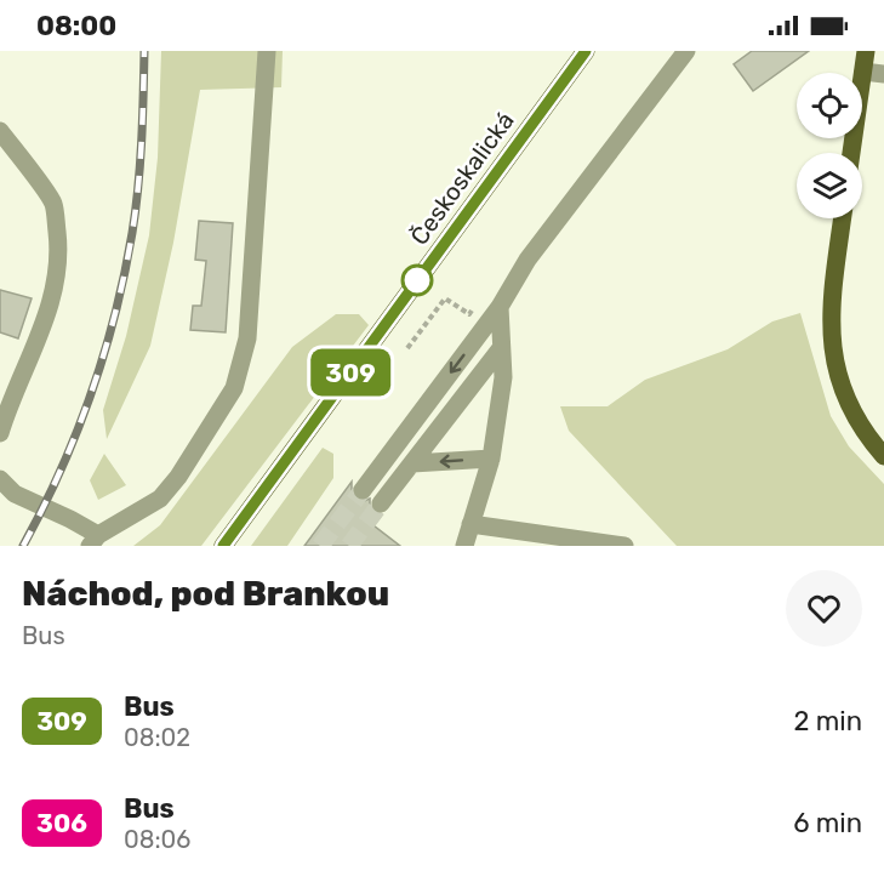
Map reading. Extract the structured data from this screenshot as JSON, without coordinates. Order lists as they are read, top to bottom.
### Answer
{
  "streets": {
    "main road": ["Českoskalická"]
  },
  "lines": ["bus line 309"],
  "page": {
    "status": "08:00",
    "on_map": "309",
    "heading": ["Náchod, pod Brankou", "Bus"],
    "list": [
      {
        "mark": "309",
        "name": "Bus",
        "note": "08:02",
        "value": "2 min"
      },
      {
        "mark": "306",
        "name": "Bus",
        "note": "08:06",
        "value": "6 min"
      }
    ]
  }
}
